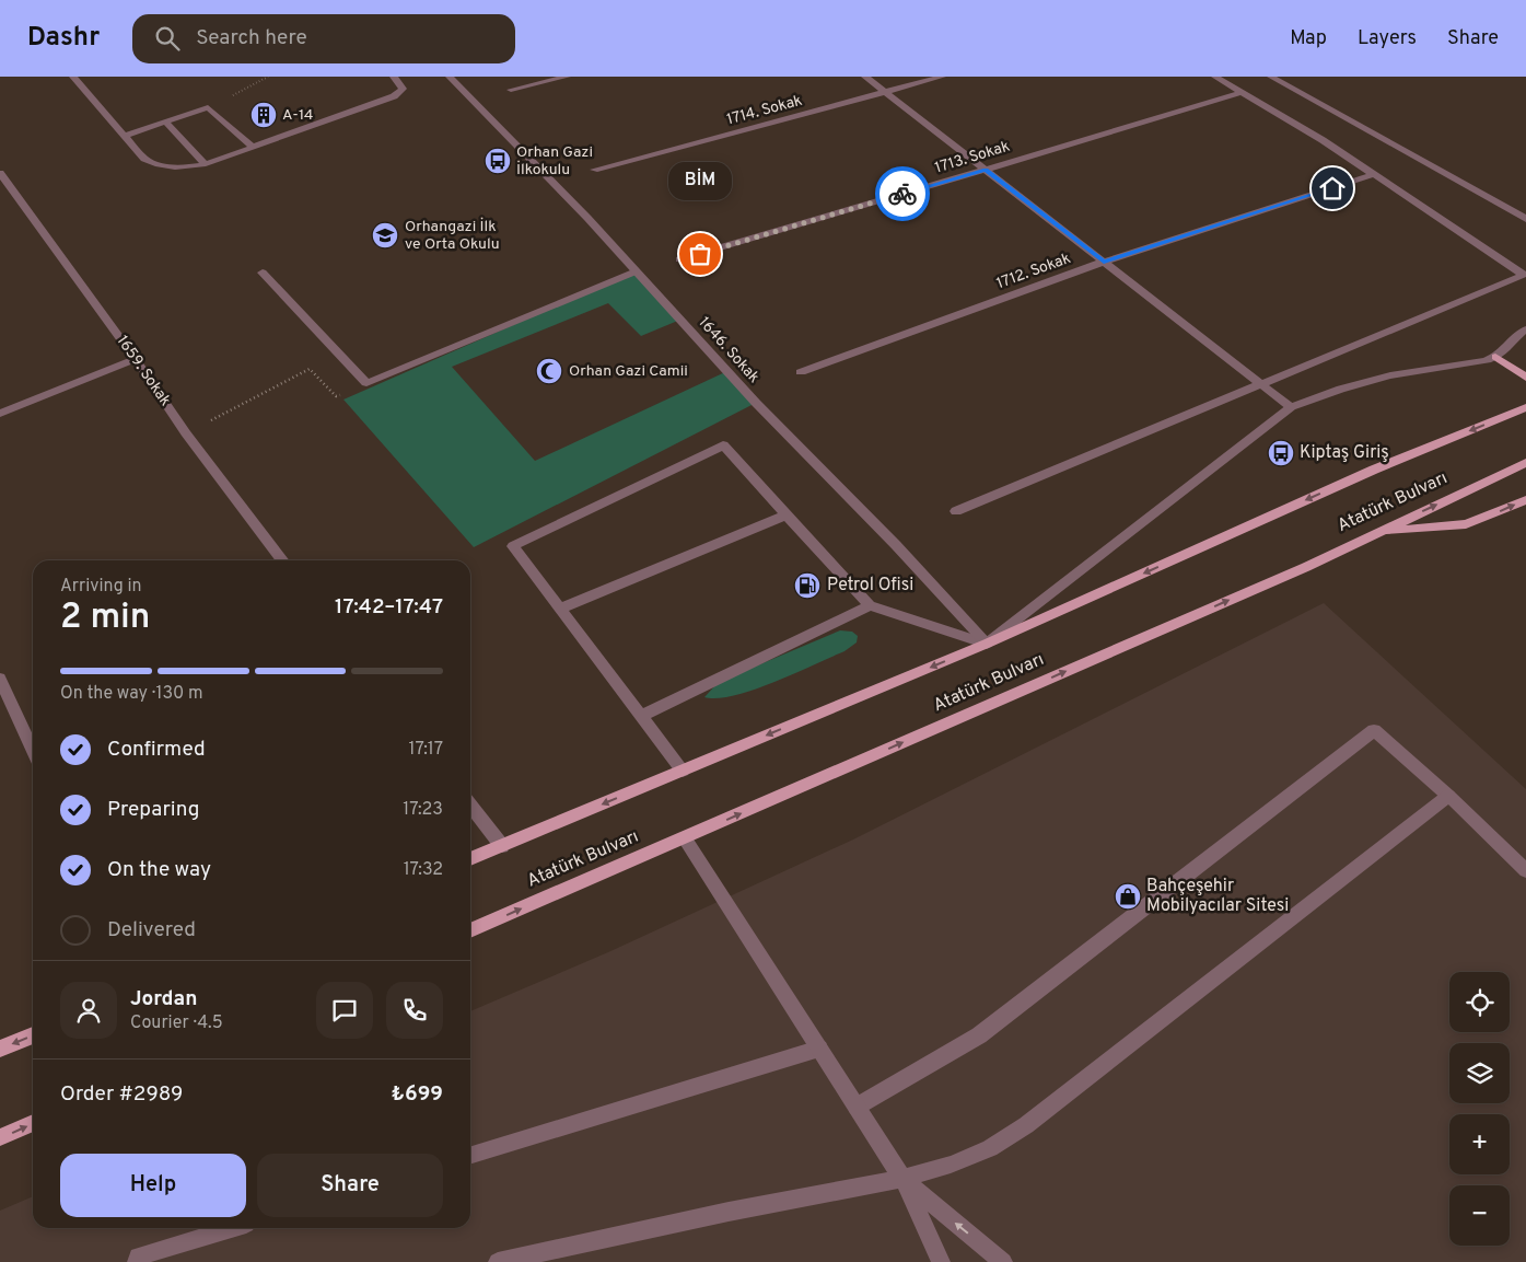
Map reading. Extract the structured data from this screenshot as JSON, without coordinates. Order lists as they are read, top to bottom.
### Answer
{
  "streets": {
    "main road": ["Atatürk Bulvarı"],
    "street": [
      "1714. Sokak",
      "1713. Sokak",
      "1712. Sokak",
      "1646. Sokak",
      "1659. Sokak"
    ]
  },
  "crossings": [
    ["1646. Sokak", "Atatürk Bulvarı"]
  ],
  "places": {
    "building": ["A-14"],
    "bus stop": ["Orhan Gazi İlkokulu", "Kiptaş Giriş"],
    "school or university": ["Orhangazi İlk ve Orta Okulu"],
    "other": ["BİM"],
    "mosque": ["Orhan Gazi Camii"],
    "fuel station": ["Petrol Ofisi"],
    "shop": ["Bahçeşehir Mobilyacılar Sitesi"]
  },
  "page": {
    "header": "Dashr",
    "search": "Search here",
    "nav": ["Map", "Layers", "Share"],
    "bubble": "BİM",
    "heading": ["2 min", "Arriving in", "17:42–17:47"],
    "panel": [
      "Jordan",
      "Courier · 4.5",
      "Order #2989",
      "₺699"
    ],
    "bar": "On the way · 130 m",
    "list": [
      ["Confirmed", "17:17"],
      ["Preparing", "17:23"],
      ["On the way", "17:32"],
      "Delivered"
    ],
    "map_buttons": ["+", "−"],
    "buttons": ["Help", "Share"]
  }
}
